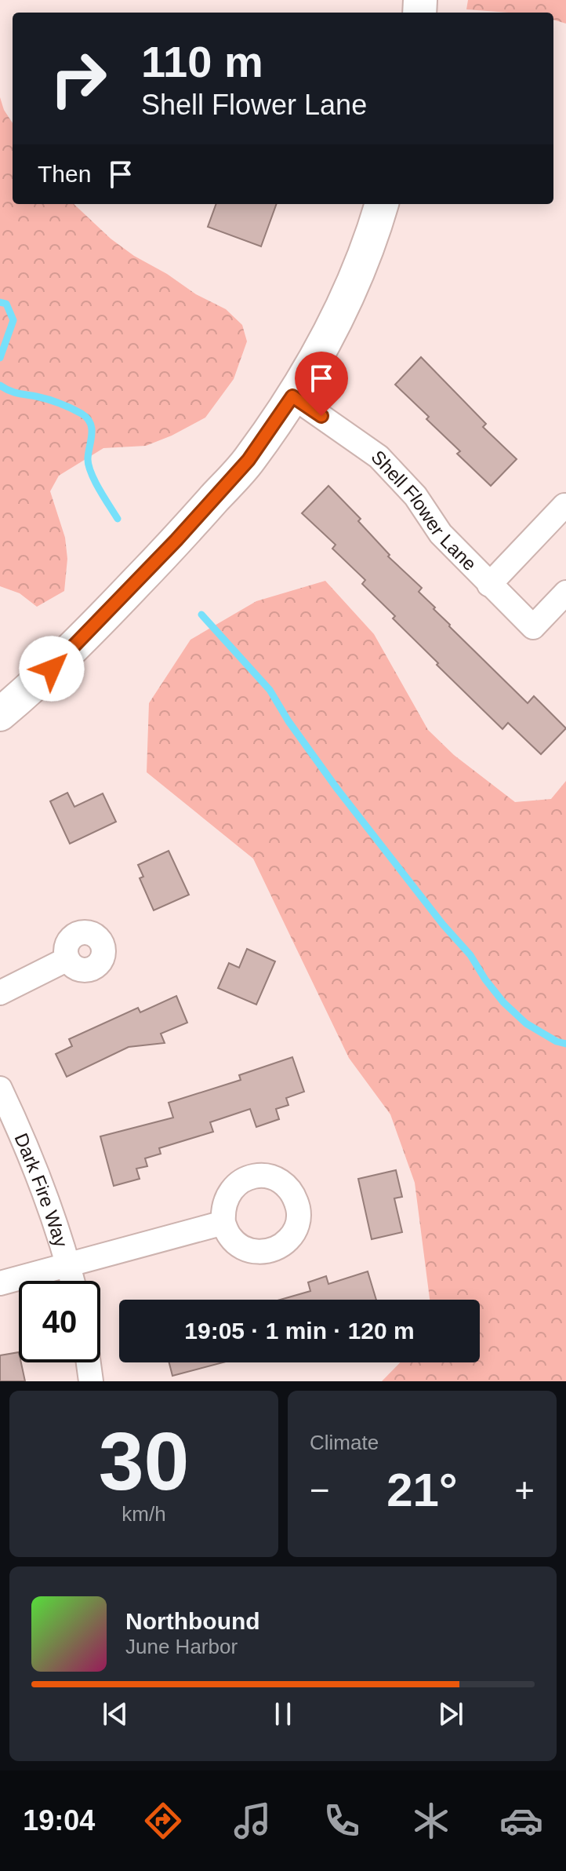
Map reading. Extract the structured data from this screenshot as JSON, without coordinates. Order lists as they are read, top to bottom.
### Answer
{
  "streets": {
    "street": ["Shell Flower Lane", "Dark Fire Way"]
  },
  "page": {
    "turn": ["110 m", "Shell Flower Lane"],
    "then": "Then",
    "limit": "40",
    "trip": "19:05 · 1 min · 120 m",
    "tile": [
      ["30", "km/h"],
      "Climate"
    ],
    "heat": ["−", "21°", "+"],
    "song": ["Northbound", "June Harbor"],
    "tabs": "19:04"
  }
}
